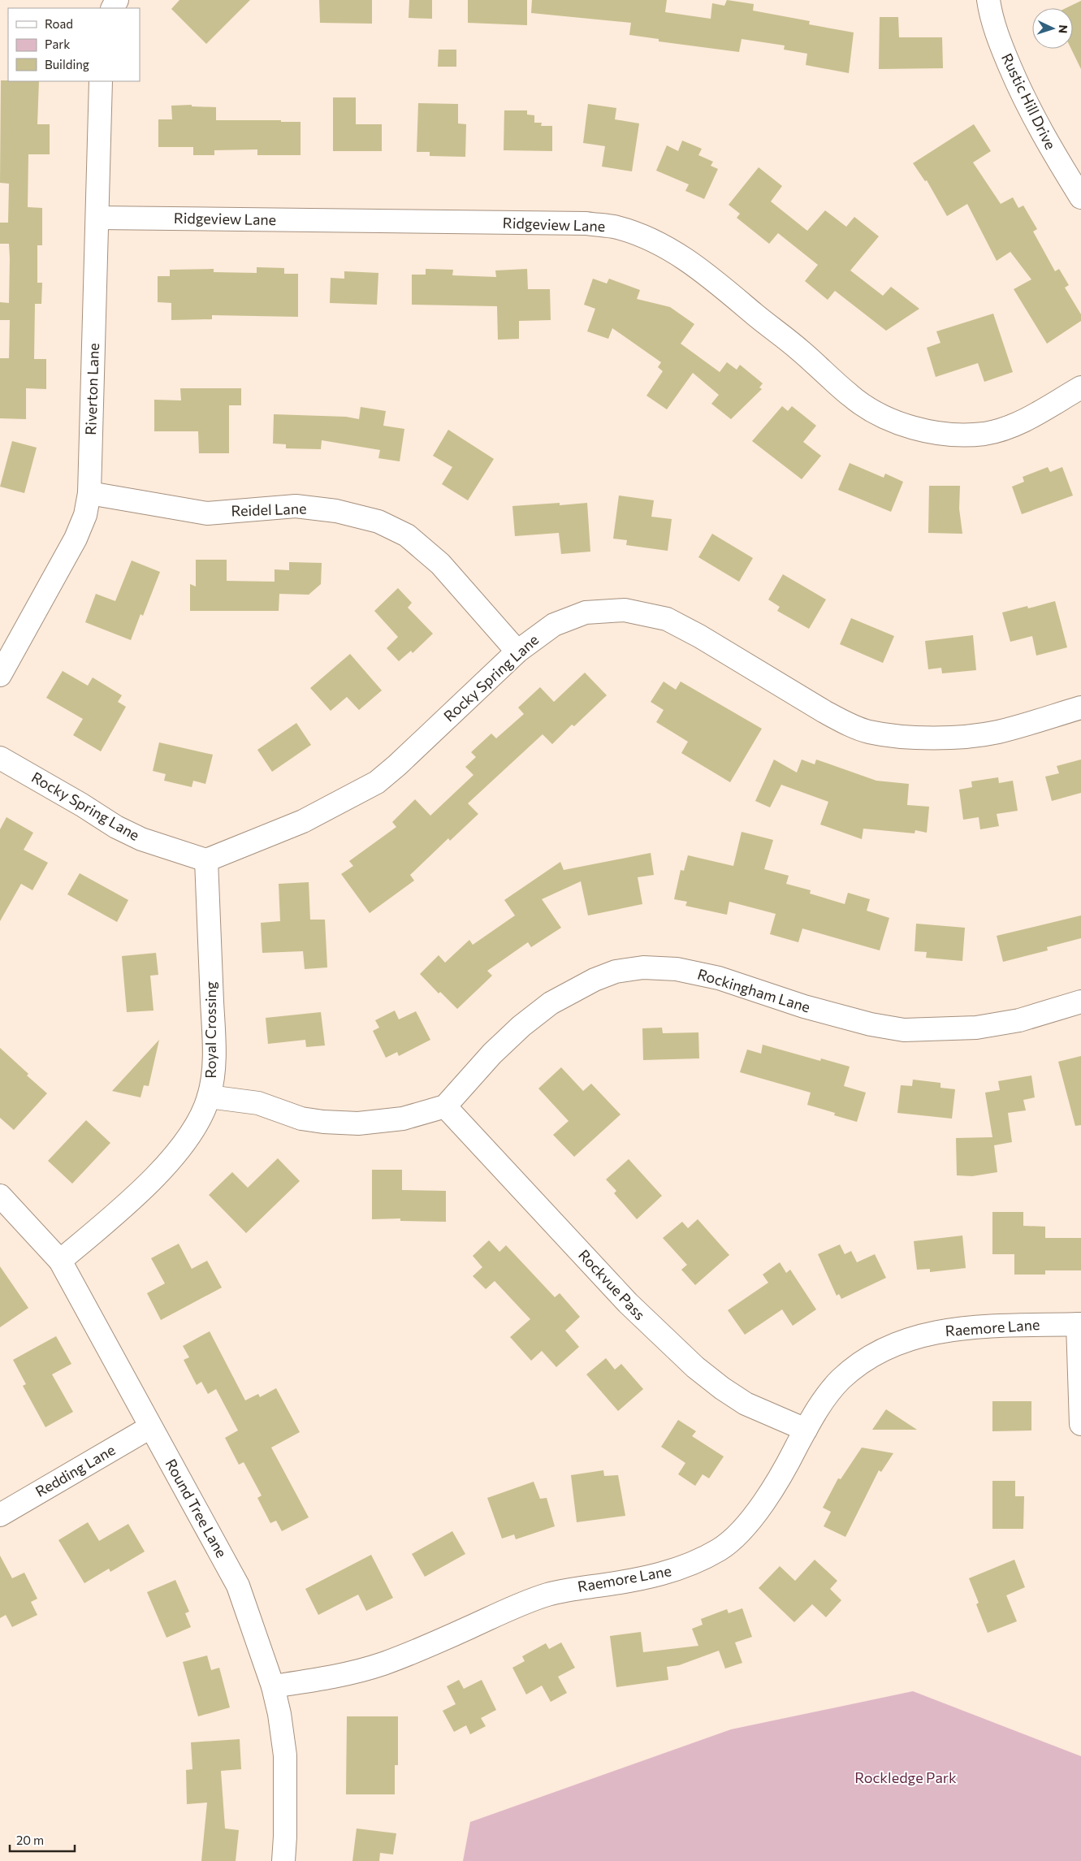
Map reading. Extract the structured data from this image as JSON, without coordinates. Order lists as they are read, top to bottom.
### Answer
{
  "streets": {
    "street": [
      "Rustic Hill Drive",
      "Ridgeview Lane",
      "Riverton Lane",
      "Reidel Lane",
      "Rocky Spring Lane",
      "Rockingham Lane",
      "Royal Crossing",
      "Rockvue Pass",
      "Raemore Lane",
      "Redding Lane",
      "Round Tree Lane"
    ]
  },
  "crossings": [
    ["Ridgeview Lane", "Riverton Lane"],
    ["Riverton Lane", "Reidel Lane"],
    ["Reidel Lane", "Rocky Spring Lane"],
    ["Rocky Spring Lane", "Royal Crossing"],
    ["Rockingham Lane", "Rockvue Pass"],
    ["Royal Crossing", "Round Tree Lane"],
    ["Rockvue Pass", "Raemore Lane"],
    ["Raemore Lane", "Round Tree Lane"],
    ["Redding Lane", "Round Tree Lane"]
  ],
  "parks": ["Rockledge Park"],
  "legend": ["Road", "Park", "Building"],
  "scale_bar": "20 m",
  "north": "right"
}
